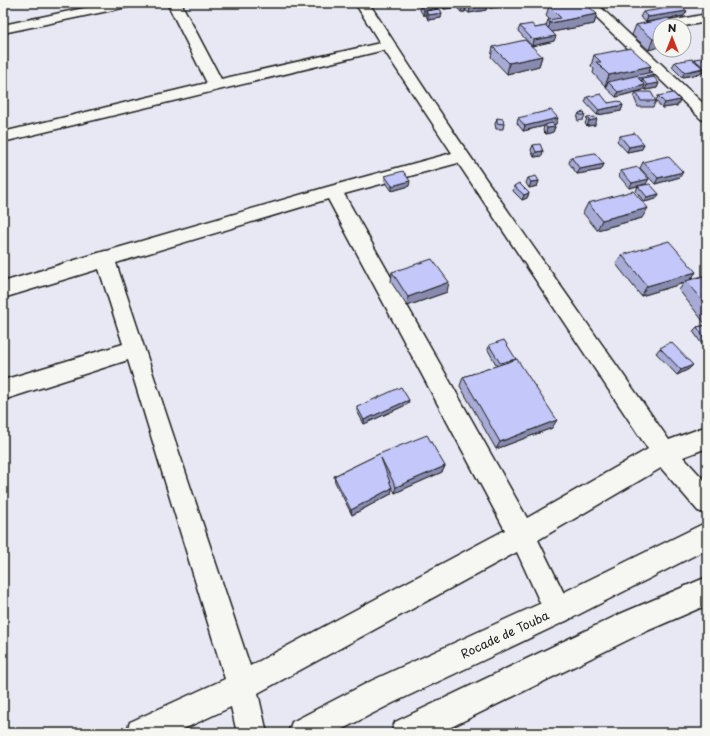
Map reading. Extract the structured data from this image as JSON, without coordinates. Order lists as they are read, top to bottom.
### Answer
{
  "streets": {
    "street": ["Rocade de Touba"]
  },
  "north": "top"
}
